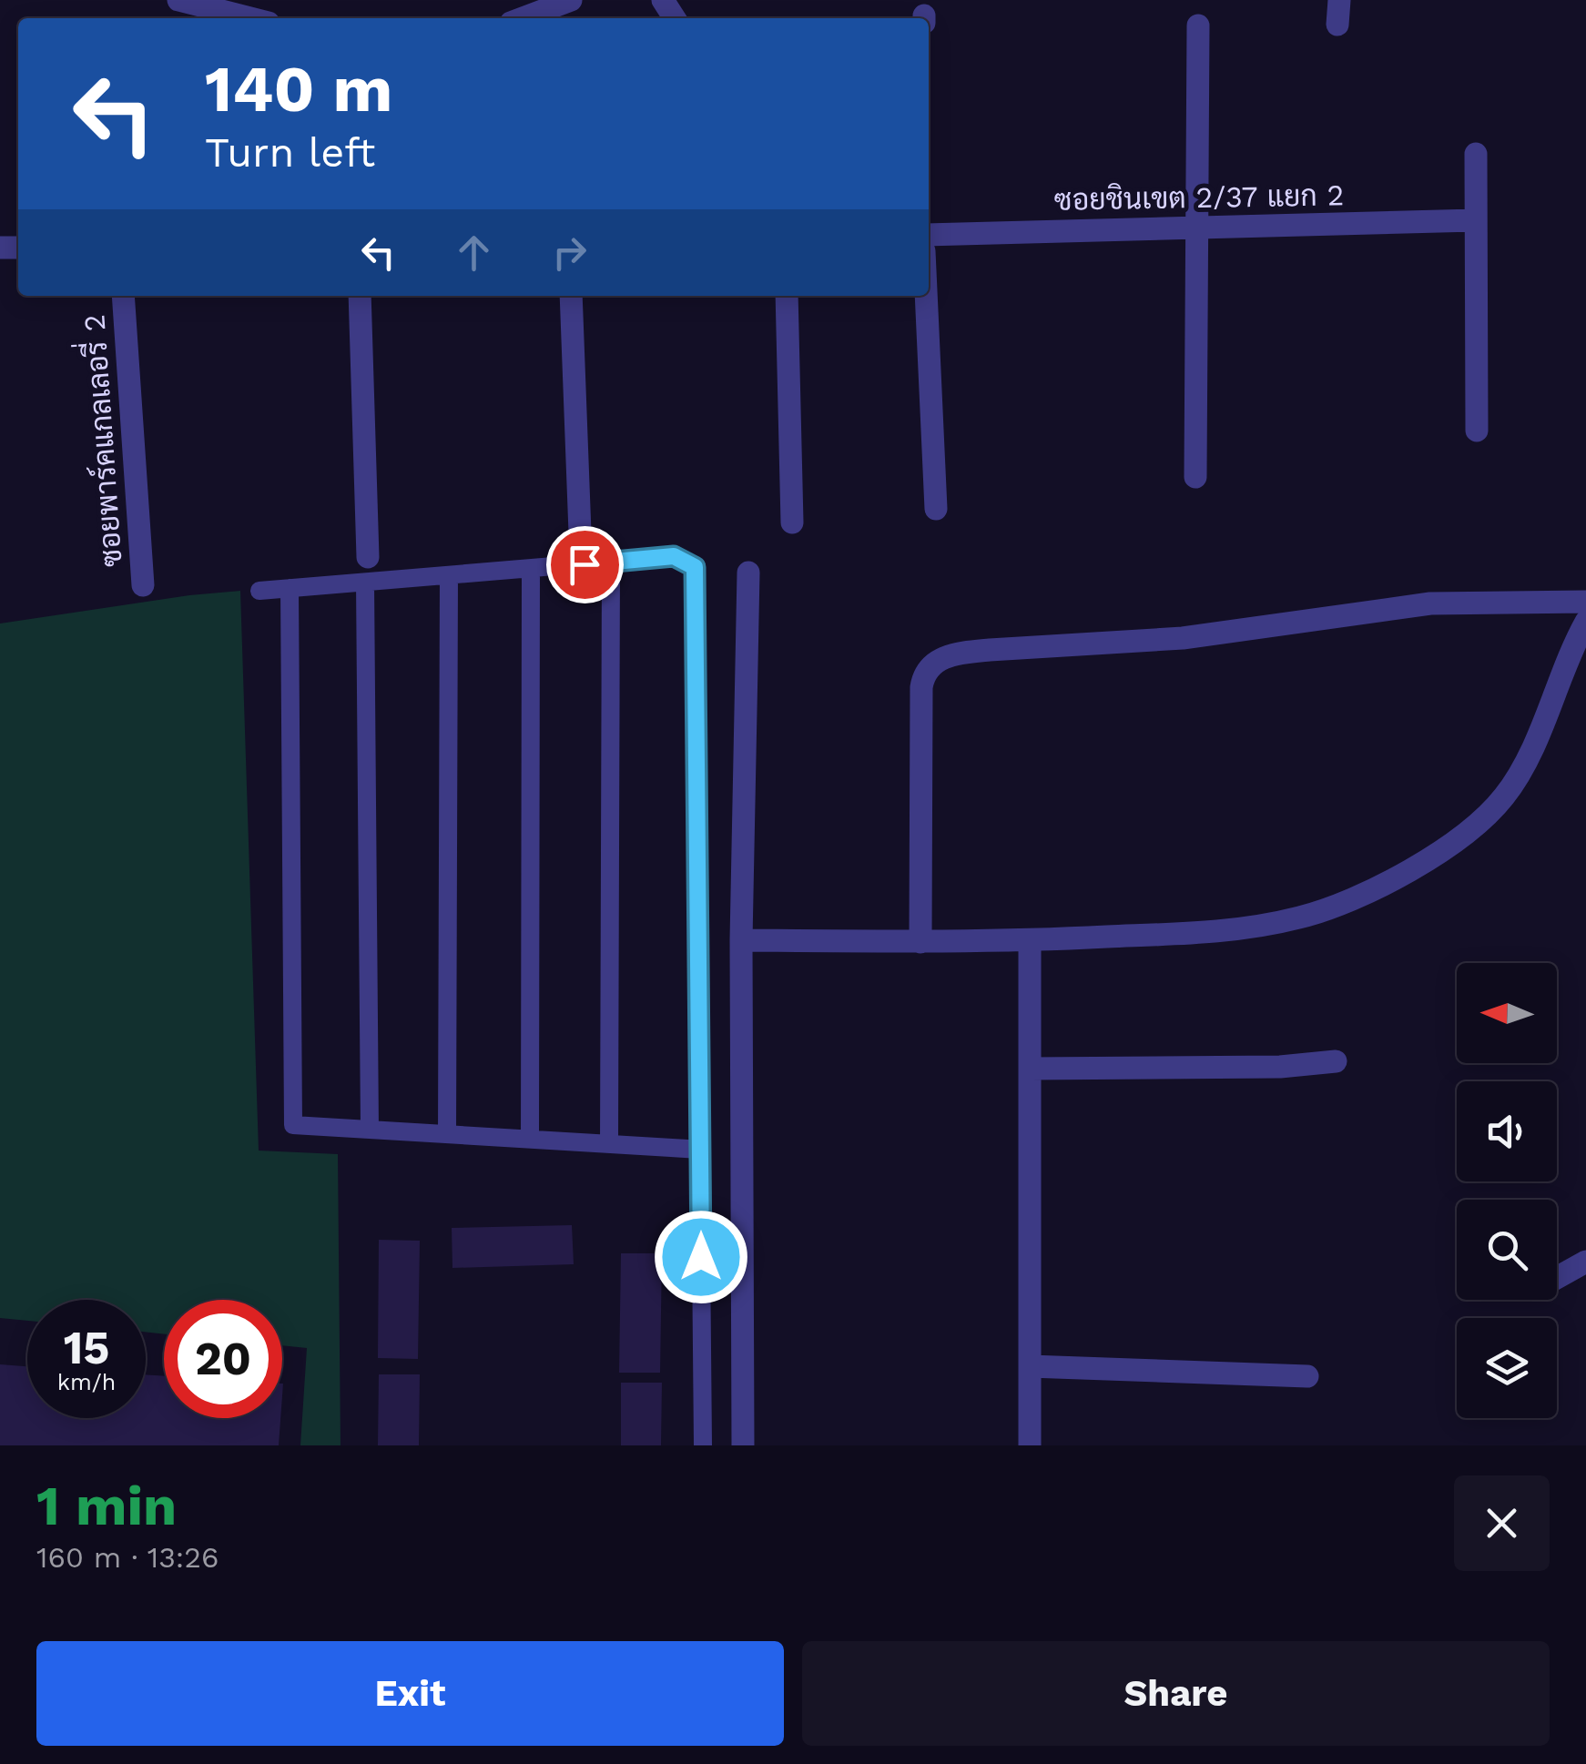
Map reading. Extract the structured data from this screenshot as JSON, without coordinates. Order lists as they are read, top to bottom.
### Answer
{
  "streets": {
    "street": ["ซอยชินเขต 2/37 แยก 2", "ซอยพาร์คแกลเลอรี่ 2"]
  },
  "north": "left",
  "page": {
    "turn": ["140 m", "Turn left"],
    "speed": "15 km/h",
    "limit": "20",
    "heading": ["1 min", "160 m · 13:26"],
    "buttons": ["Exit", "Share"]
  }
}
